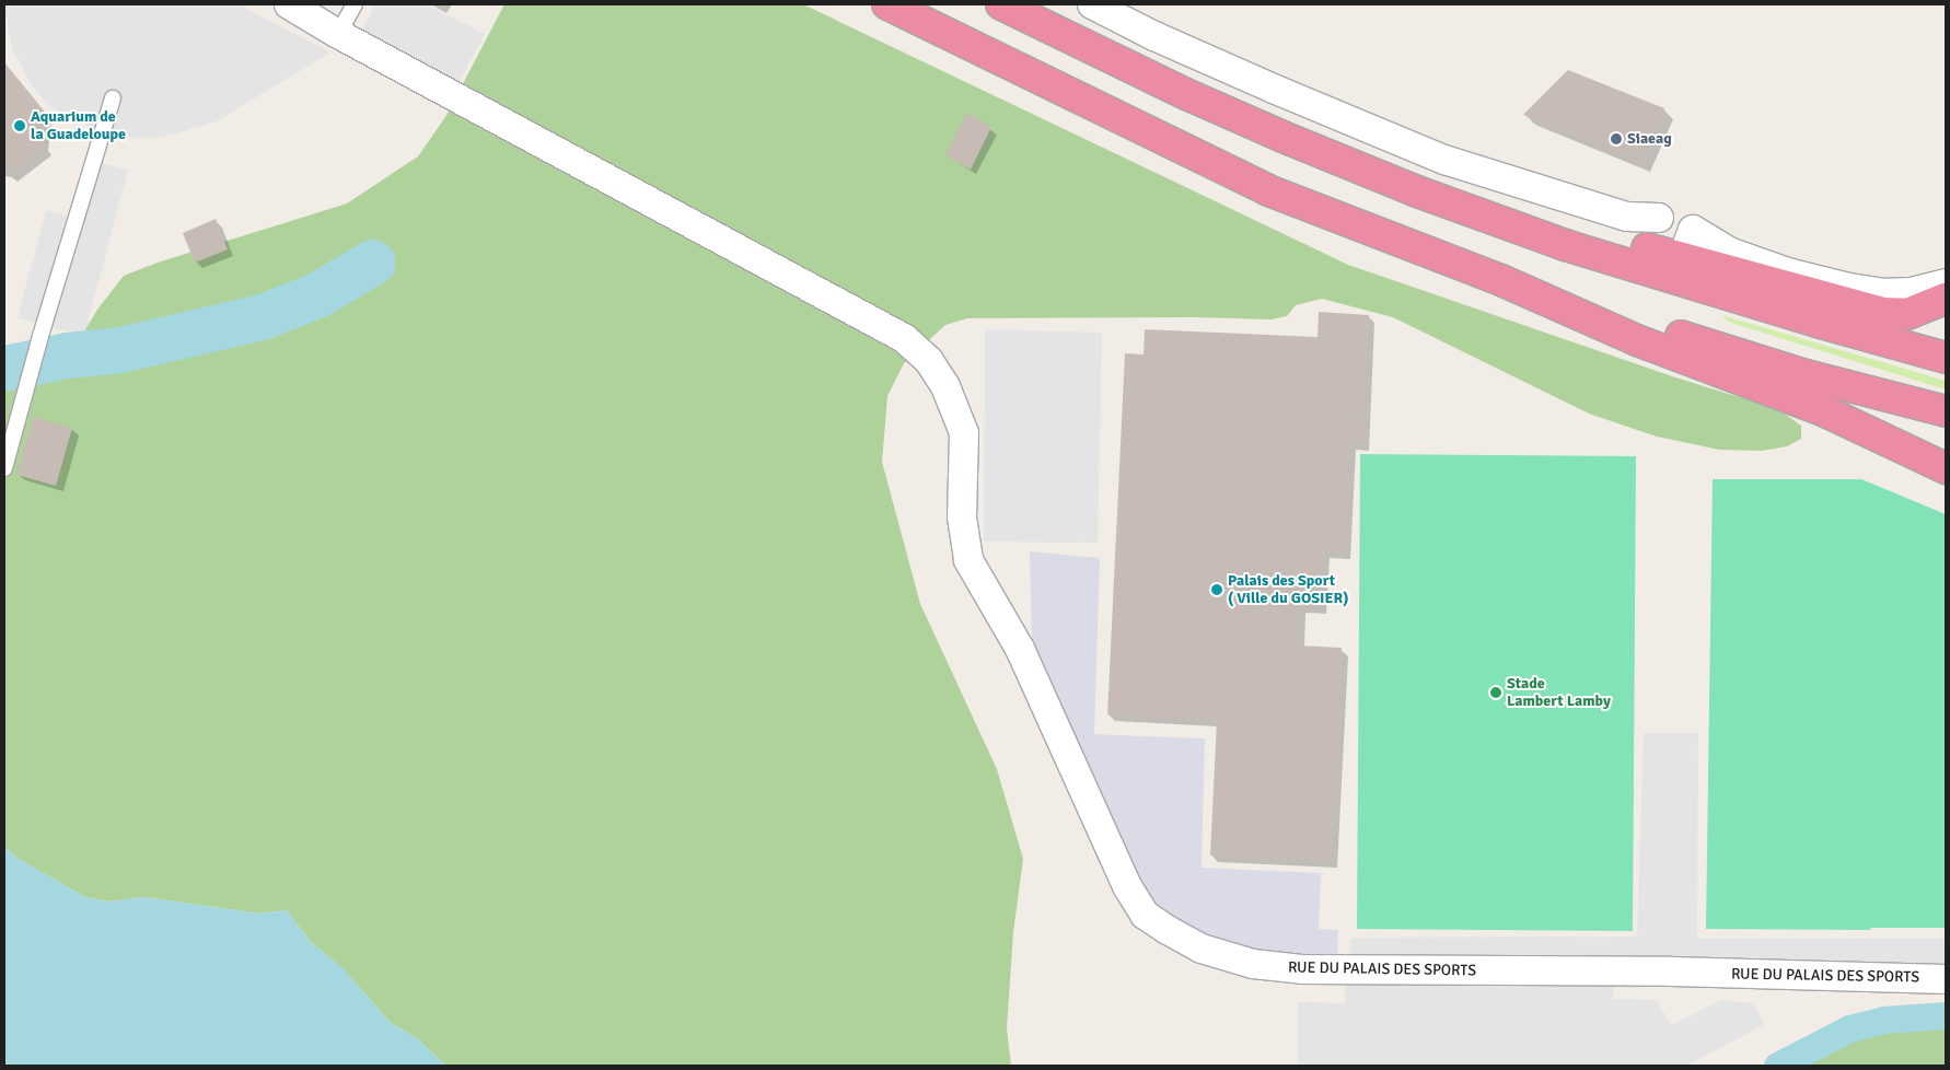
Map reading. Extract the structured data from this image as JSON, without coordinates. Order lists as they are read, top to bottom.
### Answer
{
  "streets": {
    "street": ["RUE DU PALAIS DES SPORTS"]
  },
  "places": [
    "Aquarium de la Guadeloupe",
    "Siaeag",
    "Palais des Sport ( Ville du GOSIER)",
    "Stade Lambert Lamby"
  ]
}
